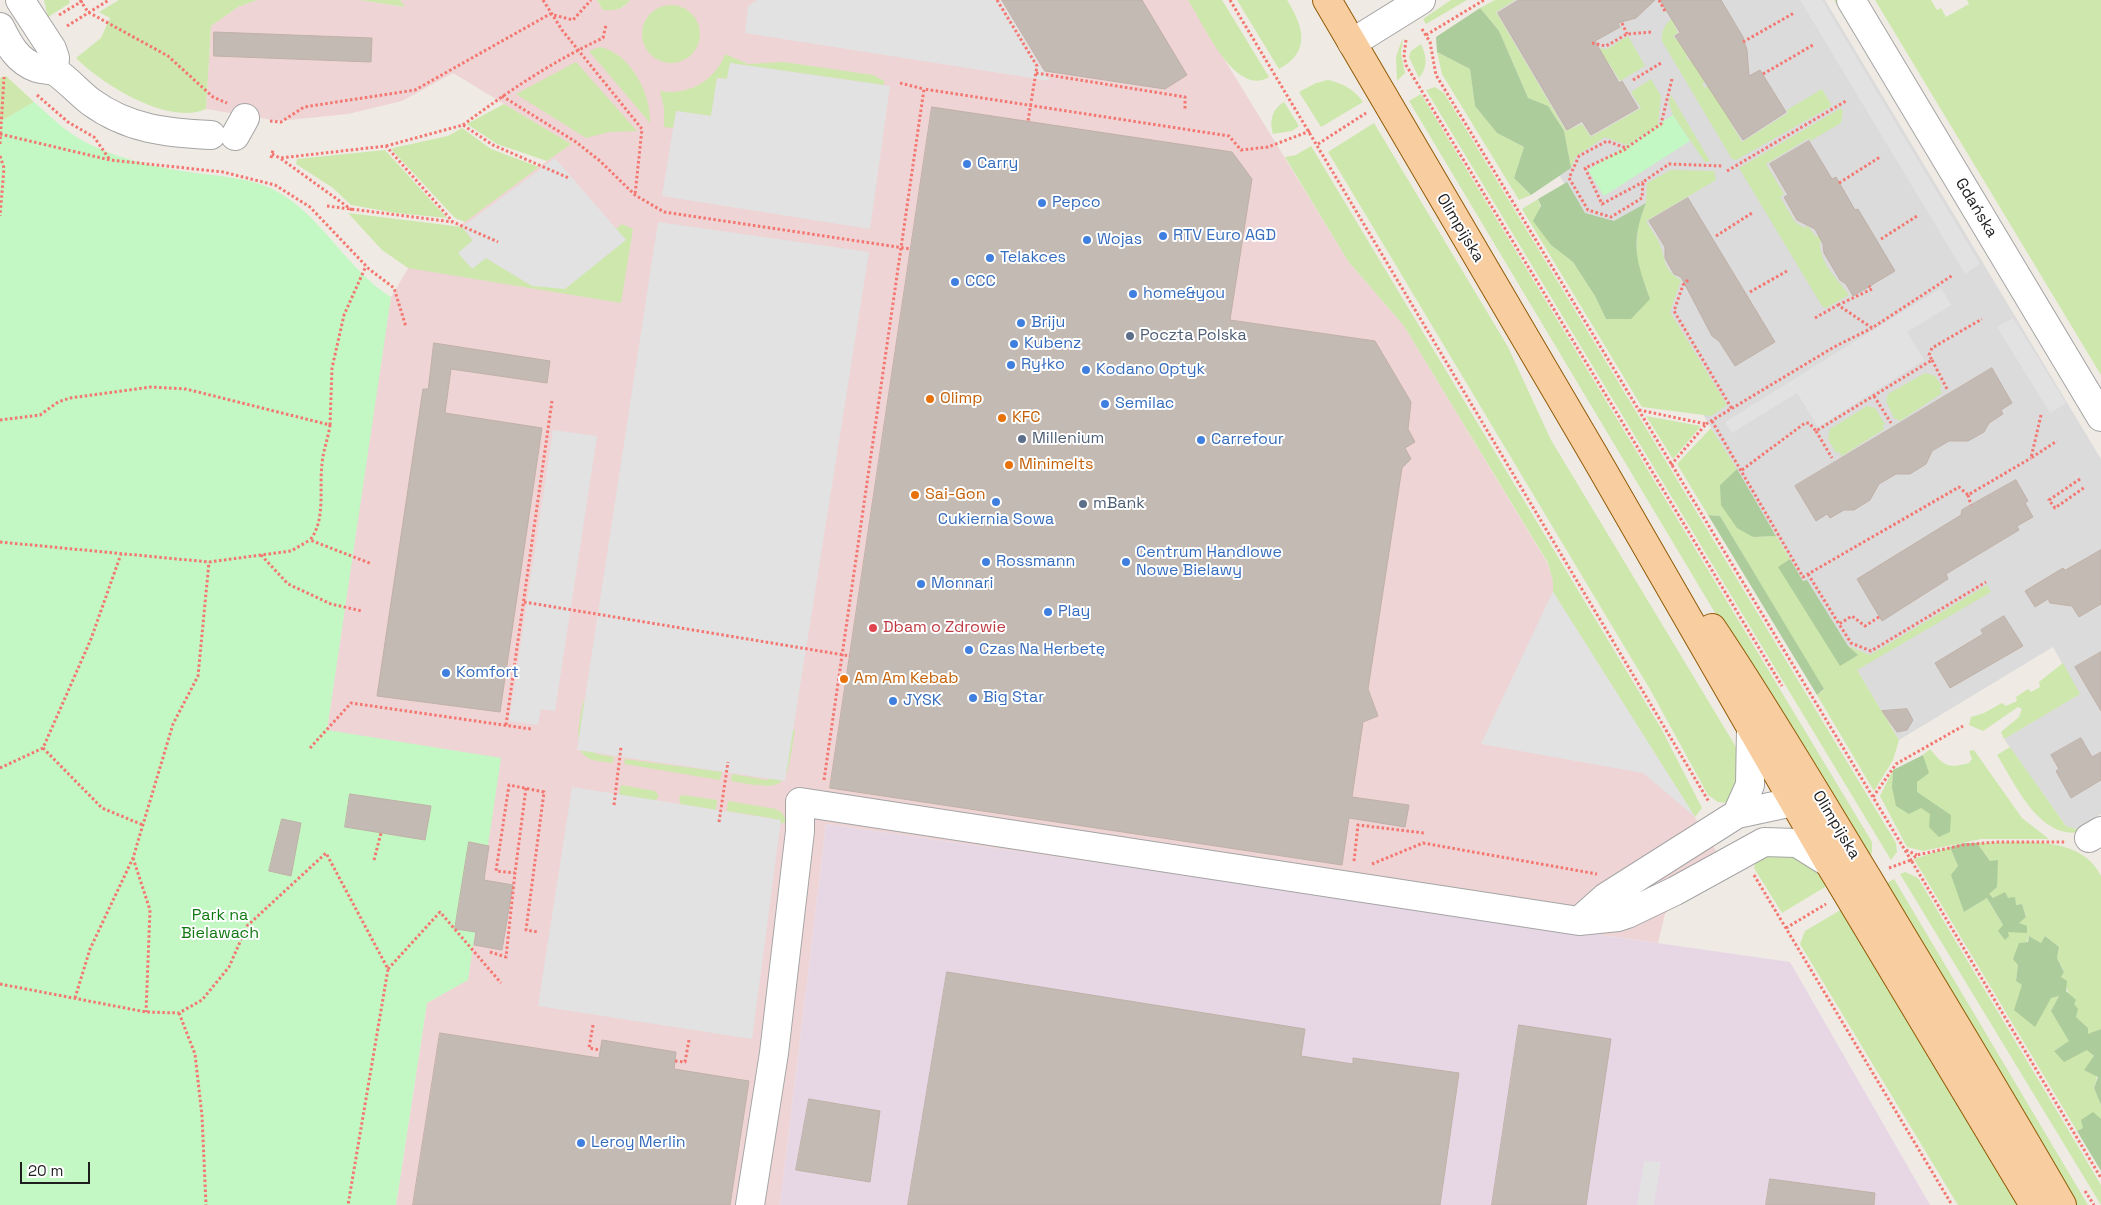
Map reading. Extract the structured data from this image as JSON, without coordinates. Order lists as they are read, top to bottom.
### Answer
{
  "streets": {
    "main road": ["Olimpijska"],
    "street": ["Gdańska"]
  },
  "parks": ["Park na Bielawach"],
  "places": [
    "Carry",
    "Pepco",
    "RTV Euro AGD",
    "Wojas",
    "Telakces",
    "CCC",
    "home&you",
    "Briju",
    "Poczta Polska",
    "Kubenz",
    "Ryłko",
    "Kodano Optyk",
    "Olimp",
    "Semilac",
    "KFC",
    "Millenium",
    "Carrefour",
    "Minimelts",
    "Sai-Gon",
    "Cukiernia Sowa",
    "mBank",
    "Rossmann",
    "Centrum Handlowe Nowe Bielawy",
    "Monnari",
    "Play",
    "Dbam o Zdrowie",
    "Czas Na Herbetę",
    "Komfort",
    "Am Am Kebab",
    "Big Star",
    "JYSK",
    "Leroy Merlin"
  ],
  "scale_bar": "20 m"
}
